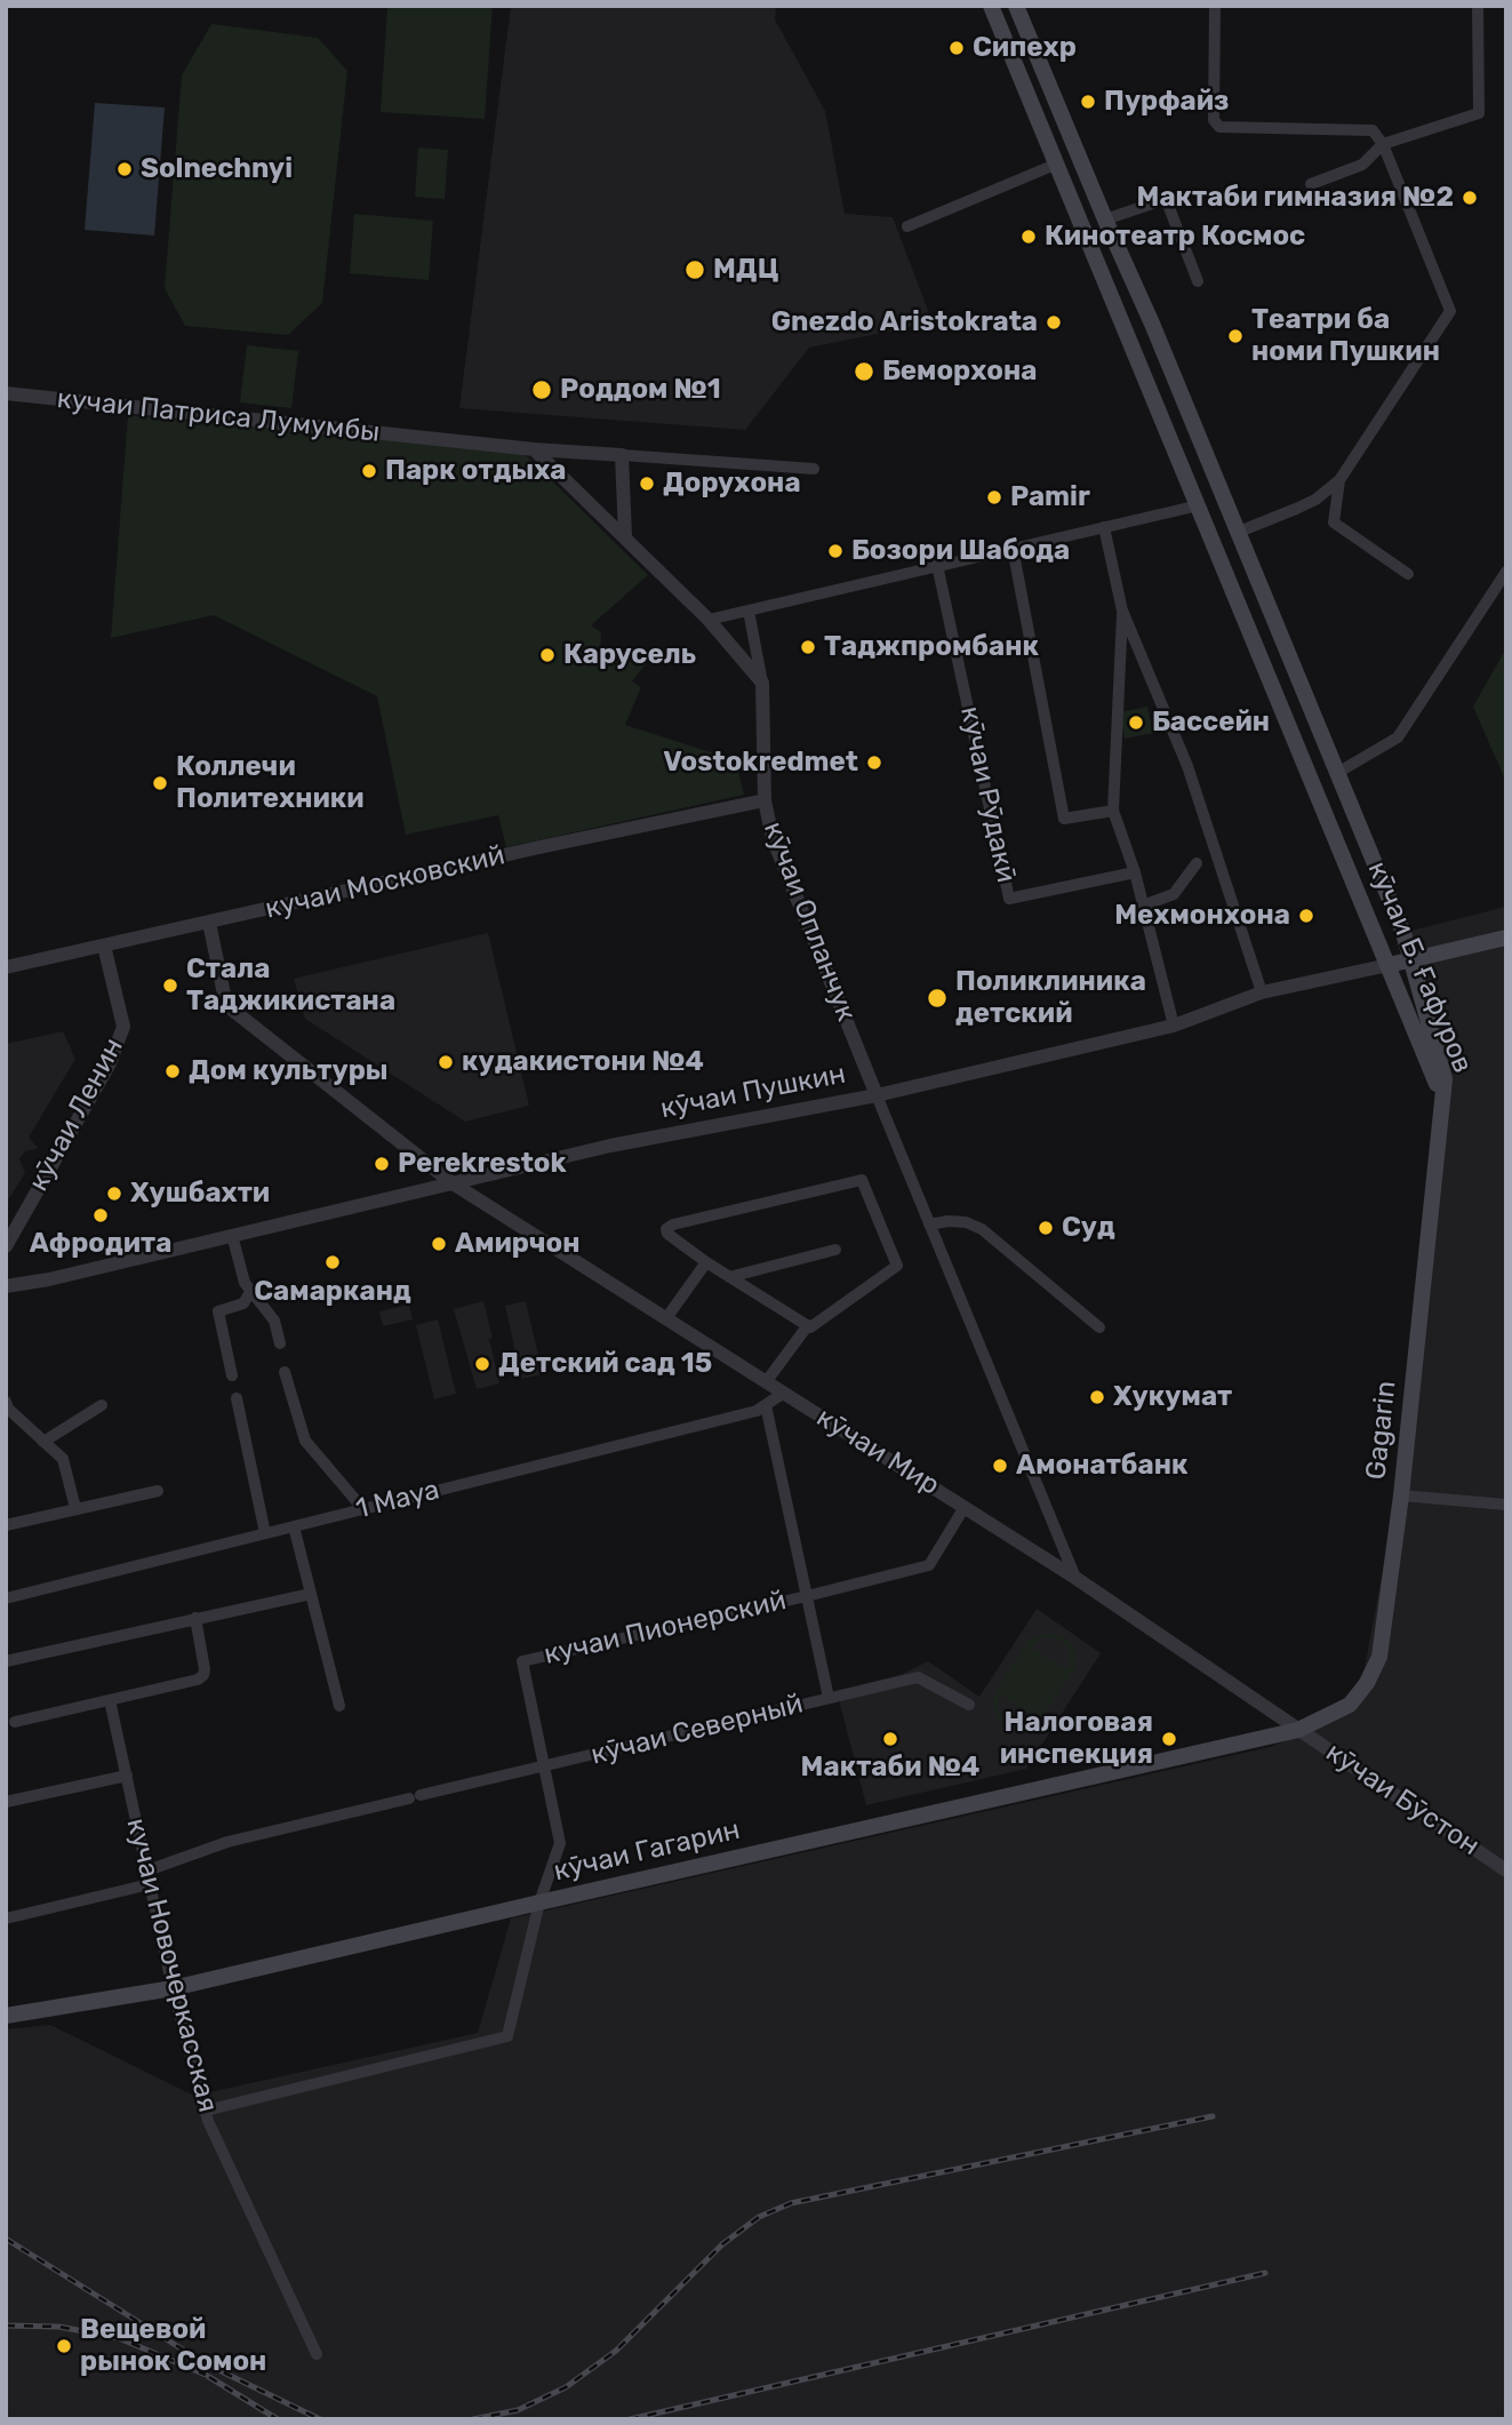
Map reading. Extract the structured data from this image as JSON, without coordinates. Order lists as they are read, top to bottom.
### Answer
{
  "streets": {
    "main road": [
      "кӯчаи Б. Ғафуров",
      "кӯчаи Пушкин",
      "Gagarin",
      "кӯчаи Гагарин"
    ],
    "street": [
      "кучаи Патриса Лумумбы",
      "кӯчаи Рӯдакӣ",
      "кучаи Московский",
      "кӯчаи Опланчук",
      "кӯчаи Ленин",
      "кӯчаи Мир",
      "1 Maya",
      "кучаи Пионерский",
      "кӯчаи Северный",
      "кӯчаи Бӯстон",
      "кучаи Новочеркасская"
    ]
  },
  "crossings": [
    ["кучаи Московский", "кӯчаи Опланчук"],
    ["кучаи Московский", "кӯчаи Ленин"],
    ["кӯчаи Опланчук", "кӯчаи Пушкин"],
    ["кӯчаи Б. Ғафуров", "кӯчаи Пушкин"],
    ["кӯчаи Б. Ғафуров", "Gagarin"],
    ["кӯчаи Пушкин", "кӯчаи Мир"],
    ["Gagarin", "кӯчаи Мир"],
    ["Gagarin", "кӯчаи Бӯстон"],
    ["Gagarin", "кӯчаи Гагарин"],
    ["кӯчаи Мир", "1 Maya"],
    ["кӯчаи Мир", "кучаи Пионерский"],
    ["кӯчаи Мир", "кӯчаи Бӯстон"],
    ["кӯчаи Мир", "кӯчаи Гагарин"],
    ["кучаи Пионерский", "кӯчаи Северный"],
    ["кучаи Пионерский", "кӯчаи Гагарин"],
    ["кучаи Пионерский", "кучаи Новочеркасская"],
    ["кӯчаи Северный", "кучаи Новочеркасская"],
    ["кӯчаи Бӯстон", "кӯчаи Гагарин"],
    ["кӯчаи Гагарин", "кучаи Новочеркасская"]
  ],
  "places": [
    "Сипехр",
    "Пурфайз",
    "Solnechnyi",
    "Мактаби гимназия №2",
    "Кинотеатр Космос",
    "МДЦ",
    "Gnezdo Aristokrata",
    "Театри ба номи Пушкин",
    "Беморхона",
    "Роддом №1",
    "Парк отдыха",
    "Дорухона",
    "Pamir",
    "Бозори Шабода",
    "Таджпромбанк",
    "Карусель",
    "Бассейн",
    "Vostokredmet",
    "Коллечи Политехники",
    "Мехмонхона",
    "Стала Таджикистана",
    "Поликлиника детский",
    "кудакистони №4",
    "Дом культуры",
    "Perekrestok",
    "Хушбахти",
    "Афродита",
    "Суд",
    "Амирчон",
    "Самарканд",
    "Детский сад 15",
    "Хукумат",
    "Амонатбанк",
    "Мактаби №4",
    "Налоговая инспекция",
    "Вещевой рынок Сомон"
  ]
}
